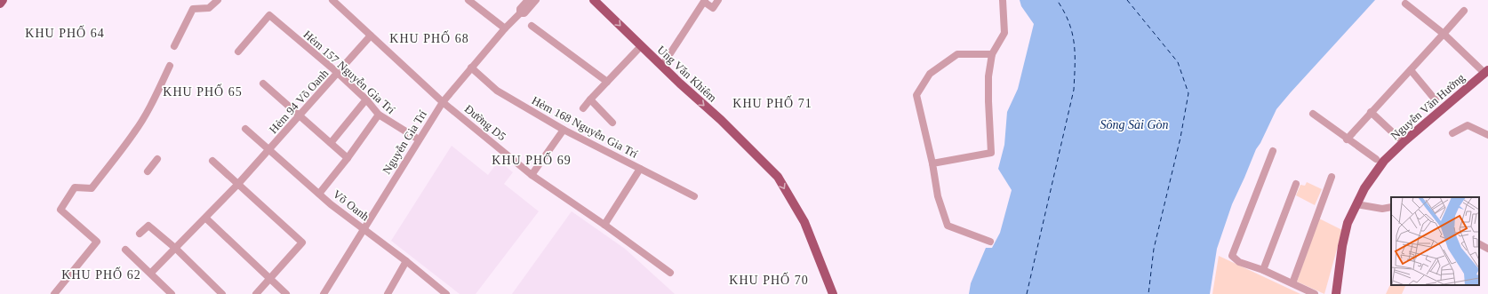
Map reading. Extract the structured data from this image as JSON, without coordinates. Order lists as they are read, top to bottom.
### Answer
{
  "streets": {
    "main road": ["Ung Văn Khiêm", "Nguyễn Văn Hưởng"],
    "street": [
      "Hẻm 157 Nguyễn Gia Trí",
      "Hẻm 94 Võ Oanh",
      "Đường D5",
      "Hẻm 168 Nguyễn Gia Trí",
      "Nguyễn Gia Trí",
      "Võ Oanh"
    ]
  },
  "crossings": [
    ["Hẻm 157 Nguyễn Gia Trí", "Hẻm 94 Võ Oanh"],
    ["Hẻm 157 Nguyễn Gia Trí", "Nguyễn Gia Trí"],
    ["Hẻm 94 Võ Oanh", "Đường D5"],
    ["Hẻm 94 Võ Oanh", "Võ Oanh"],
    ["Đường D5", "Nguyễn Gia Trí"],
    ["Hẻm 168 Nguyễn Gia Trí", "Nguyễn Gia Trí"],
    ["Nguyễn Gia Trí", "Võ Oanh"]
  ],
  "one_way": ["Ung Văn Khiêm"],
  "districts": [
    "KHU PHỐ 64",
    "KHU PHỐ 68",
    "KHU PHỐ 65",
    "KHU PHỐ 71",
    "KHU PHỐ 69",
    "KHU PHỐ 62",
    "KHU PHỐ 70"
  ],
  "water": ["Sông Sài Gòn"]
}
